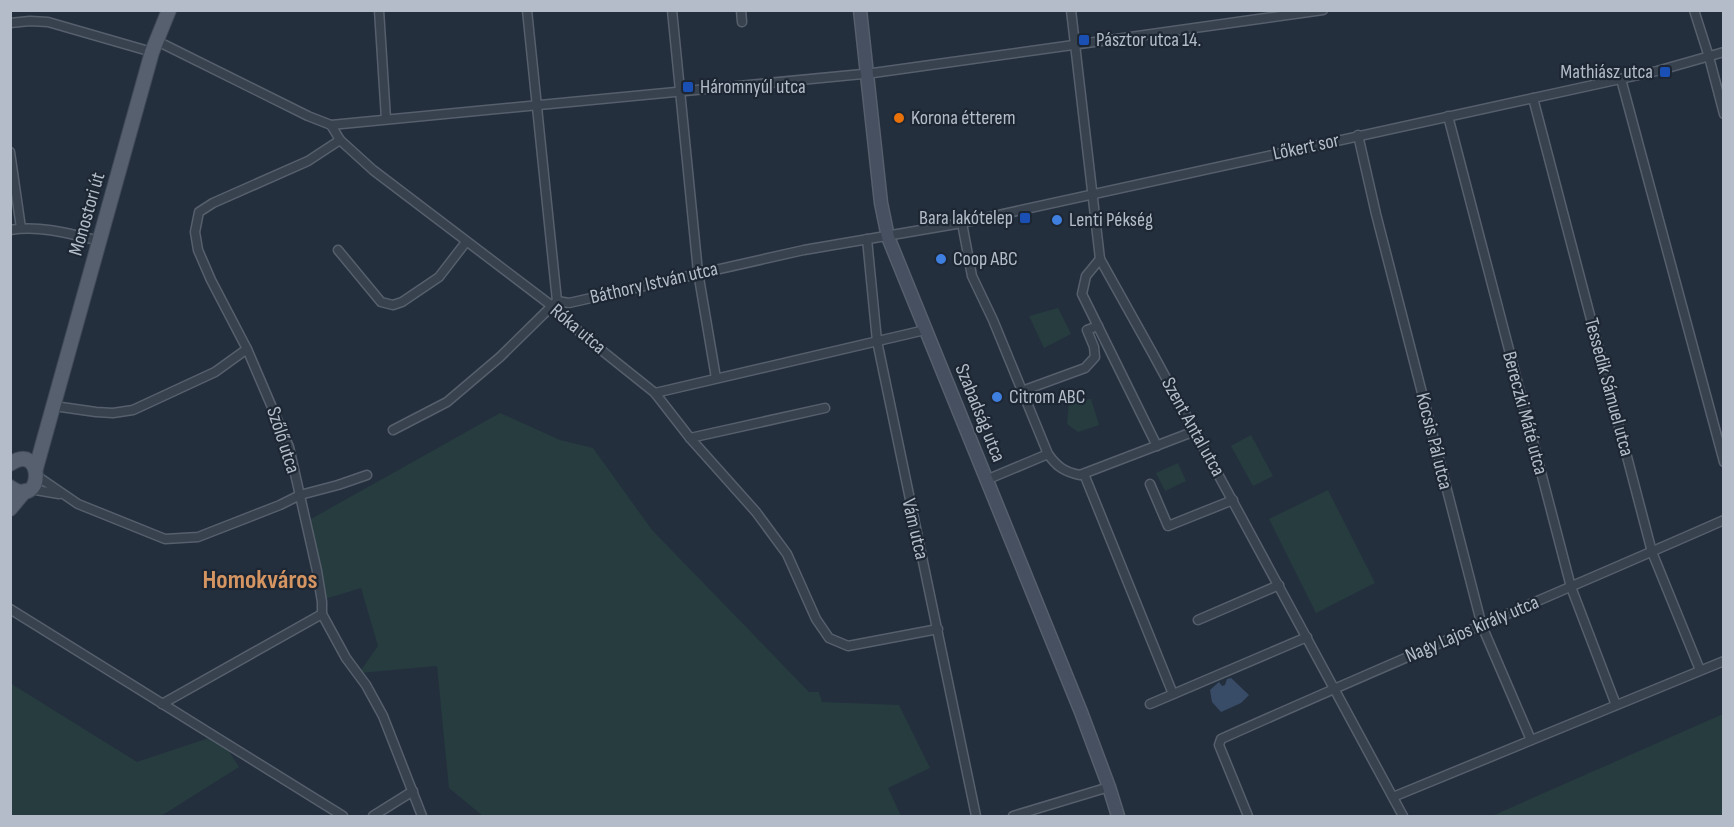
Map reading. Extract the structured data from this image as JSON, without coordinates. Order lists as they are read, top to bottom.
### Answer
{
  "streets": {
    "main road": ["Monostori út", "Szabadság utca"],
    "street": [
      "Lőkert sor",
      "Báthory István utca",
      "Róka utca",
      "Tessedik Sámuel utca",
      "Bereczki Máté utca",
      "Szent Antal utca",
      "Szőlő utca",
      "Kocsis Pál utca",
      "Vám utca",
      "Nagy Lajos király utca"
    ]
  },
  "crossings": [
    ["Lőkert sor", "Báthory István utca"],
    ["Lőkert sor", "Tessedik Sámuel utca"],
    ["Lőkert sor", "Szabadság utca"],
    ["Lőkert sor", "Bereczki Máté utca"],
    ["Lőkert sor", "Szent Antal utca"],
    ["Lőkert sor", "Kocsis Pál utca"],
    ["Báthory István utca", "Róka utca"],
    ["Báthory István utca", "Szabadság utca"],
    ["Báthory István utca", "Vám utca"],
    ["Róka utca", "Szőlő utca"],
    ["Róka utca", "Vám utca"],
    ["Tessedik Sámuel utca", "Nagy Lajos király utca"],
    ["Bereczki Máté utca", "Nagy Lajos király utca"],
    ["Szent Antal utca", "Nagy Lajos király utca"],
    ["Kocsis Pál utca", "Nagy Lajos király utca"]
  ],
  "districts": ["Homokváros"],
  "places": {
    "transit": [
      "Pásztor utca 14.",
      "Mathiász utca",
      "Háromnyúl utca",
      "Bara lakótelep"
    ],
    "other": [
      "Korona étterem",
      "Lenti Pékség",
      "Coop ABC",
      "Citrom ABC"
    ]
  }
}
